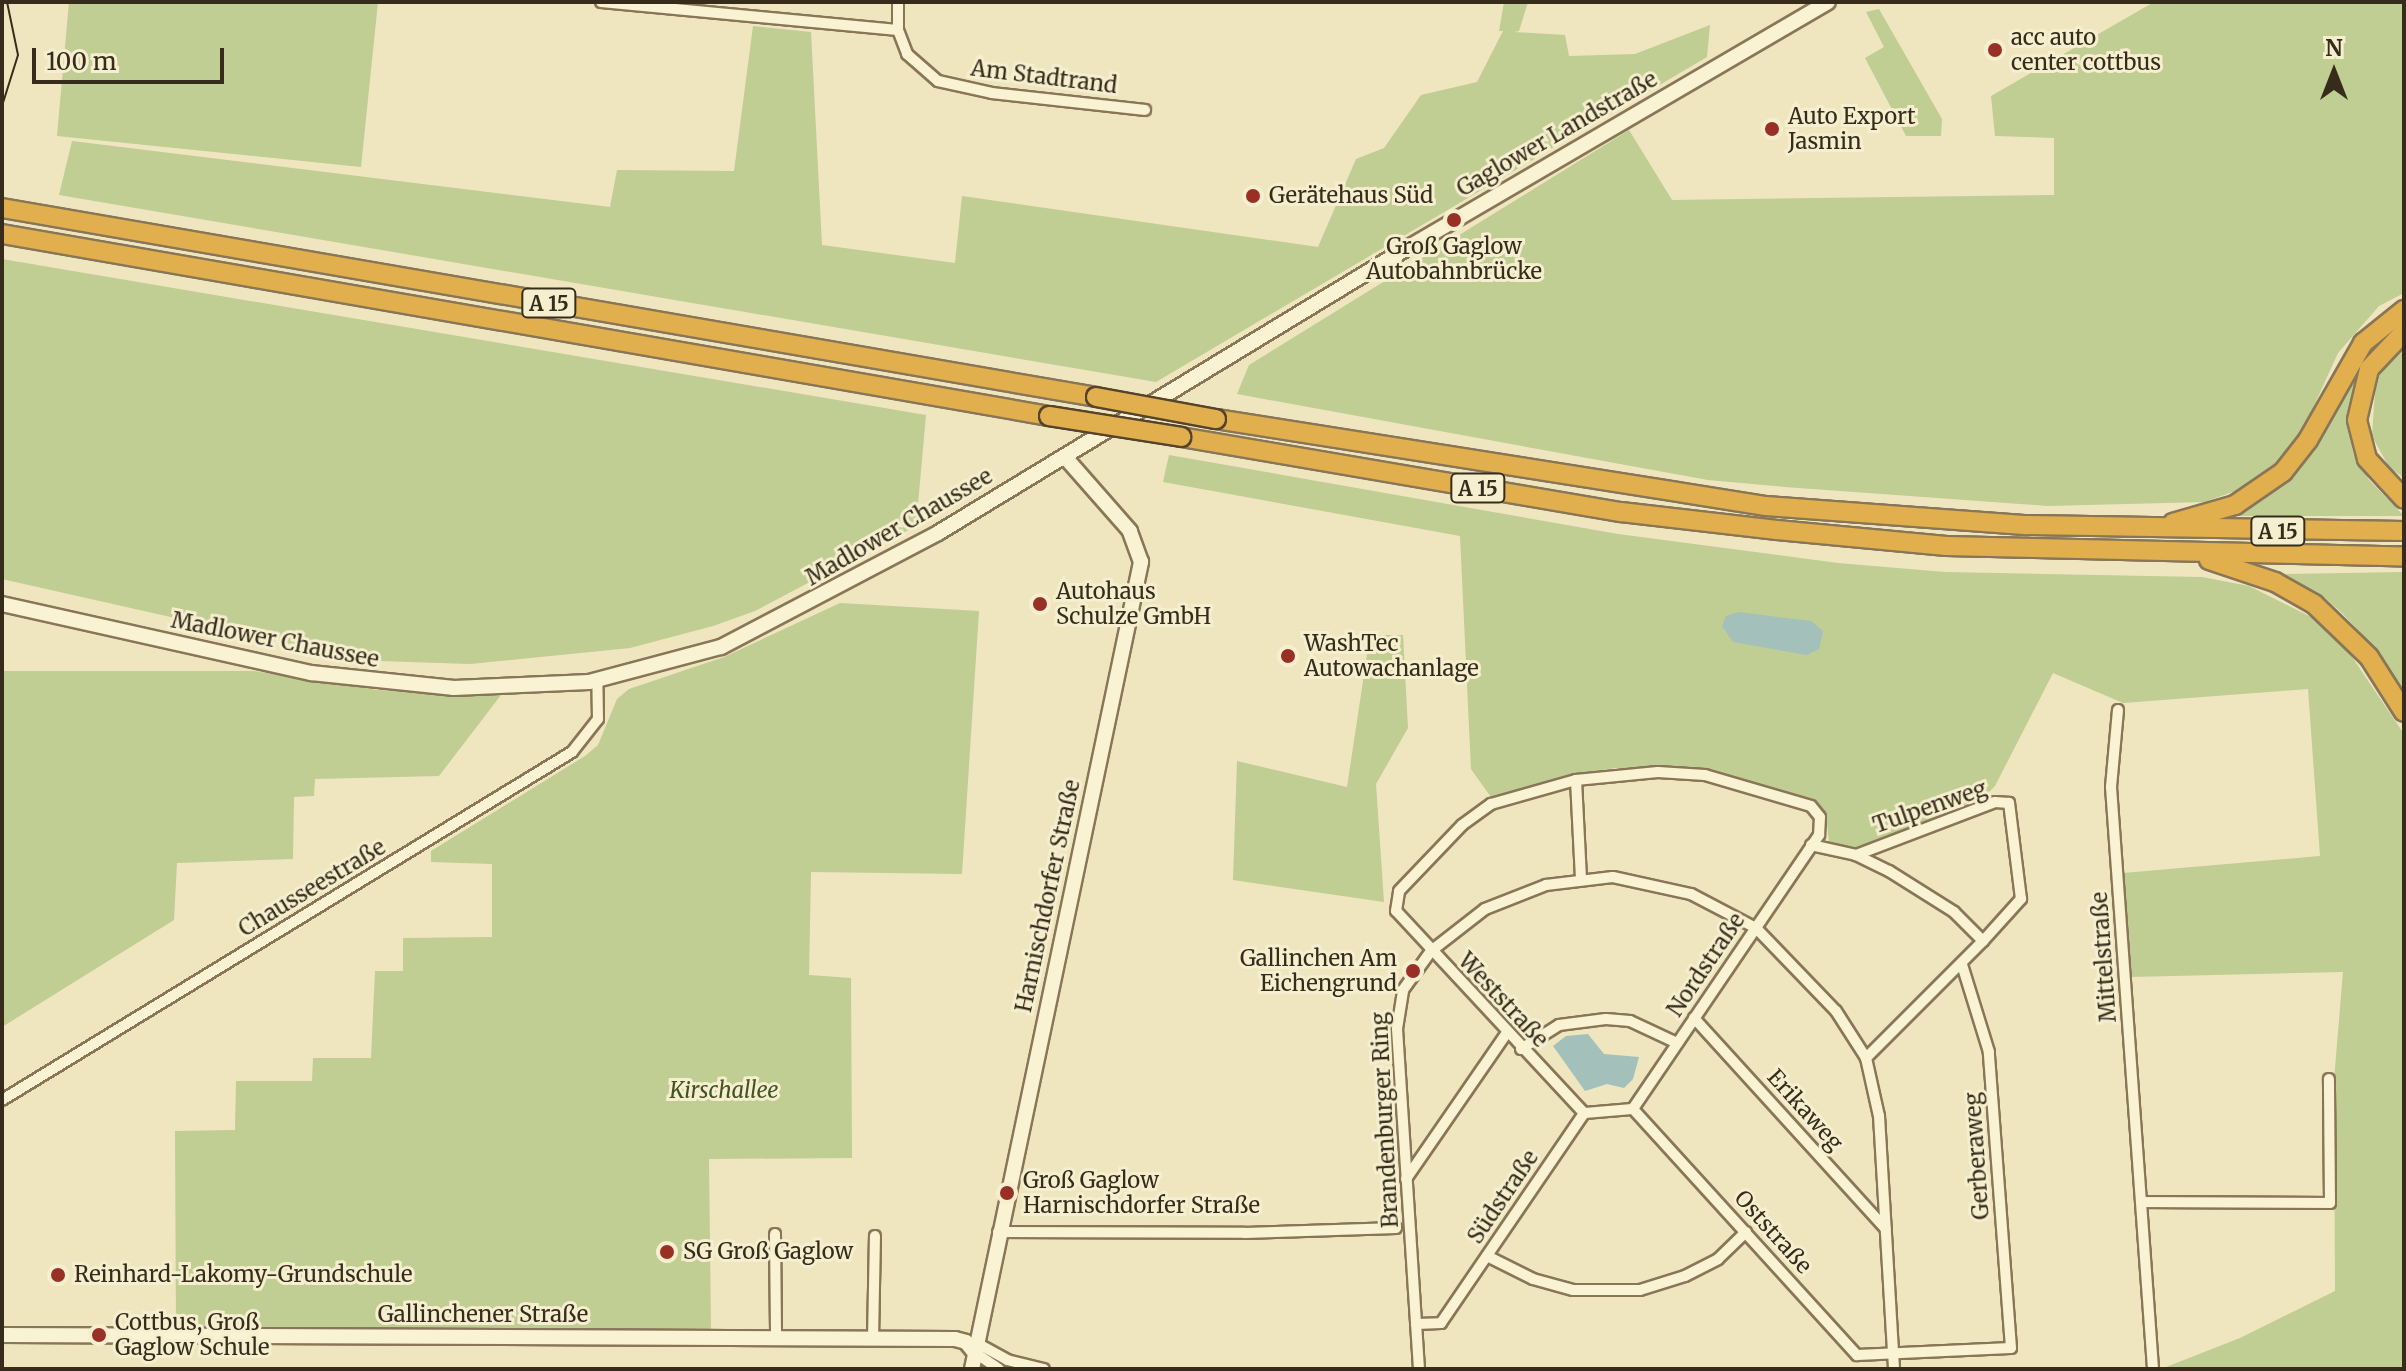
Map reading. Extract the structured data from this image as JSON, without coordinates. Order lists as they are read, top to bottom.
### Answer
{
  "streets": {
    "highway": ["A 15"],
    "main road": [
      "Gaglower Landstraße",
      "Madlower Chaussee",
      "Harnischdorfer Straße",
      "Gallinchener Straße"
    ],
    "street": [
      "Am Stadtrand",
      "Tulpenweg",
      "Chausseestraße",
      "Mittelstraße",
      "Nordstraße",
      "Weststraße",
      "Erikaweg",
      "Brandenburger Ring",
      "Gerberaweg",
      "Südstraße",
      "Oststraße"
    ]
  },
  "crossings": [
    ["Gaglower Landstraße", "Madlower Chaussee"],
    ["Gaglower Landstraße", "Harnischdorfer Straße"],
    ["Madlower Chaussee", "Chausseestraße"],
    ["Madlower Chaussee", "Harnischdorfer Straße"],
    ["Tulpenweg", "Nordstraße"],
    ["Tulpenweg", "Brandenburger Ring"],
    ["Tulpenweg", "Gerberaweg"],
    ["Harnischdorfer Straße", "Gallinchener Straße"],
    ["Nordstraße", "Erikaweg"],
    ["Nordstraße", "Brandenburger Ring"],
    ["Nordstraße", "Oststraße"],
    ["Weststraße", "Brandenburger Ring"],
    ["Weststraße", "Südstraße"],
    ["Erikaweg", "Brandenburger Ring"],
    ["Brandenburger Ring", "Südstraße"],
    ["Brandenburger Ring", "Oststraße"],
    ["Gerberaweg", "Oststraße"]
  ],
  "parks": ["Kirschallee"],
  "places": [
    "acc auto center cottbus",
    "Auto Export Jasmin",
    "Gerätehaus Süd",
    "Groß Gaglow Autobahnbrücke",
    "Autohaus Schulze GmbH",
    "WashTec Autowachanlage",
    "Gallinchen Am Eichengrund",
    "Groß Gaglow Harnischdorfer Straße",
    "SG Groß Gaglow",
    "Reinhard-Lakomy-Grundschule",
    "Cottbus, Groß Gaglow Schule"
  ],
  "scale_bar": "100 m",
  "north": "top"
}
